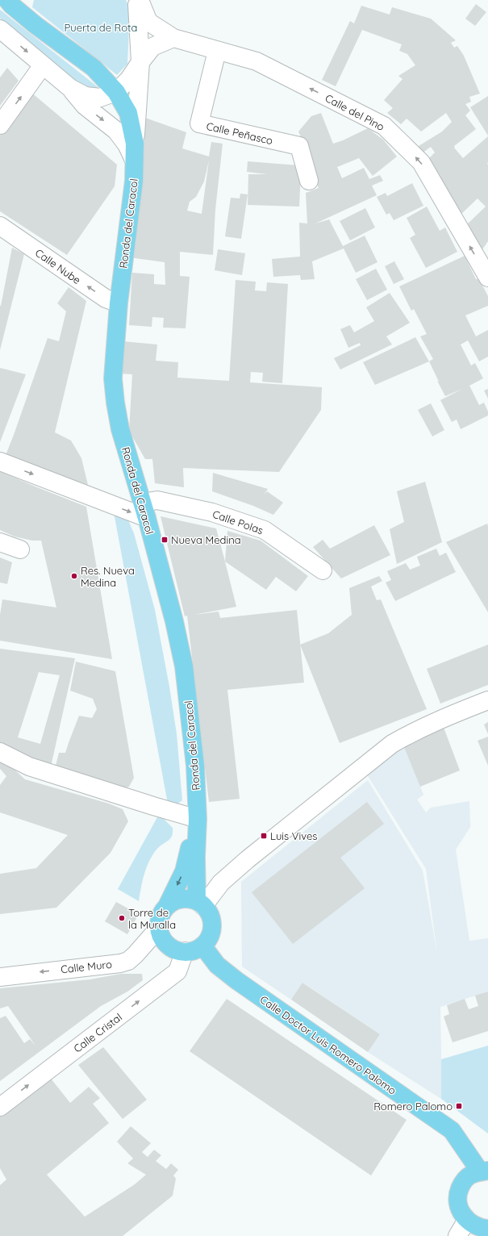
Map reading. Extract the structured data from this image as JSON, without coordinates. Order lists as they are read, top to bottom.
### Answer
{
  "streets": {
    "main road": ["Ronda del Caracol", "Calle Doctor Luis Romero Palomo"],
    "street": [
      "Calle del Pino",
      "Calle Peñasco",
      "Calle Nube",
      "Calle Polas",
      "Calle Muro",
      "Calle Cristal"
    ]
  },
  "crossings": [
    ["Calle del Pino", "Calle Peñasco"],
    ["Ronda del Caracol", "Calle Nube"],
    ["Ronda del Caracol", "Calle Polas"],
    ["Ronda del Caracol", "Calle Muro"],
    ["Ronda del Caracol", "Calle Cristal"],
    ["Ronda del Caracol", "Calle Doctor Luis Romero Palomo"],
    ["Calle Muro", "Calle Cristal"],
    ["Calle Muro", "Calle Doctor Luis Romero Palomo"],
    ["Calle Cristal", "Calle Doctor Luis Romero Palomo"]
  ],
  "one_way": ["Calle del Pino", "Calle Muro", "Calle Cristal"],
  "parks": ["Puerta de Rota"],
  "places": {
    "transit": ["Nueva Medina", "Luis Vives", "Romero Palomo"],
    "other": ["Res. Nueva Medina", "Torre de la Muralla"]
  }
}
